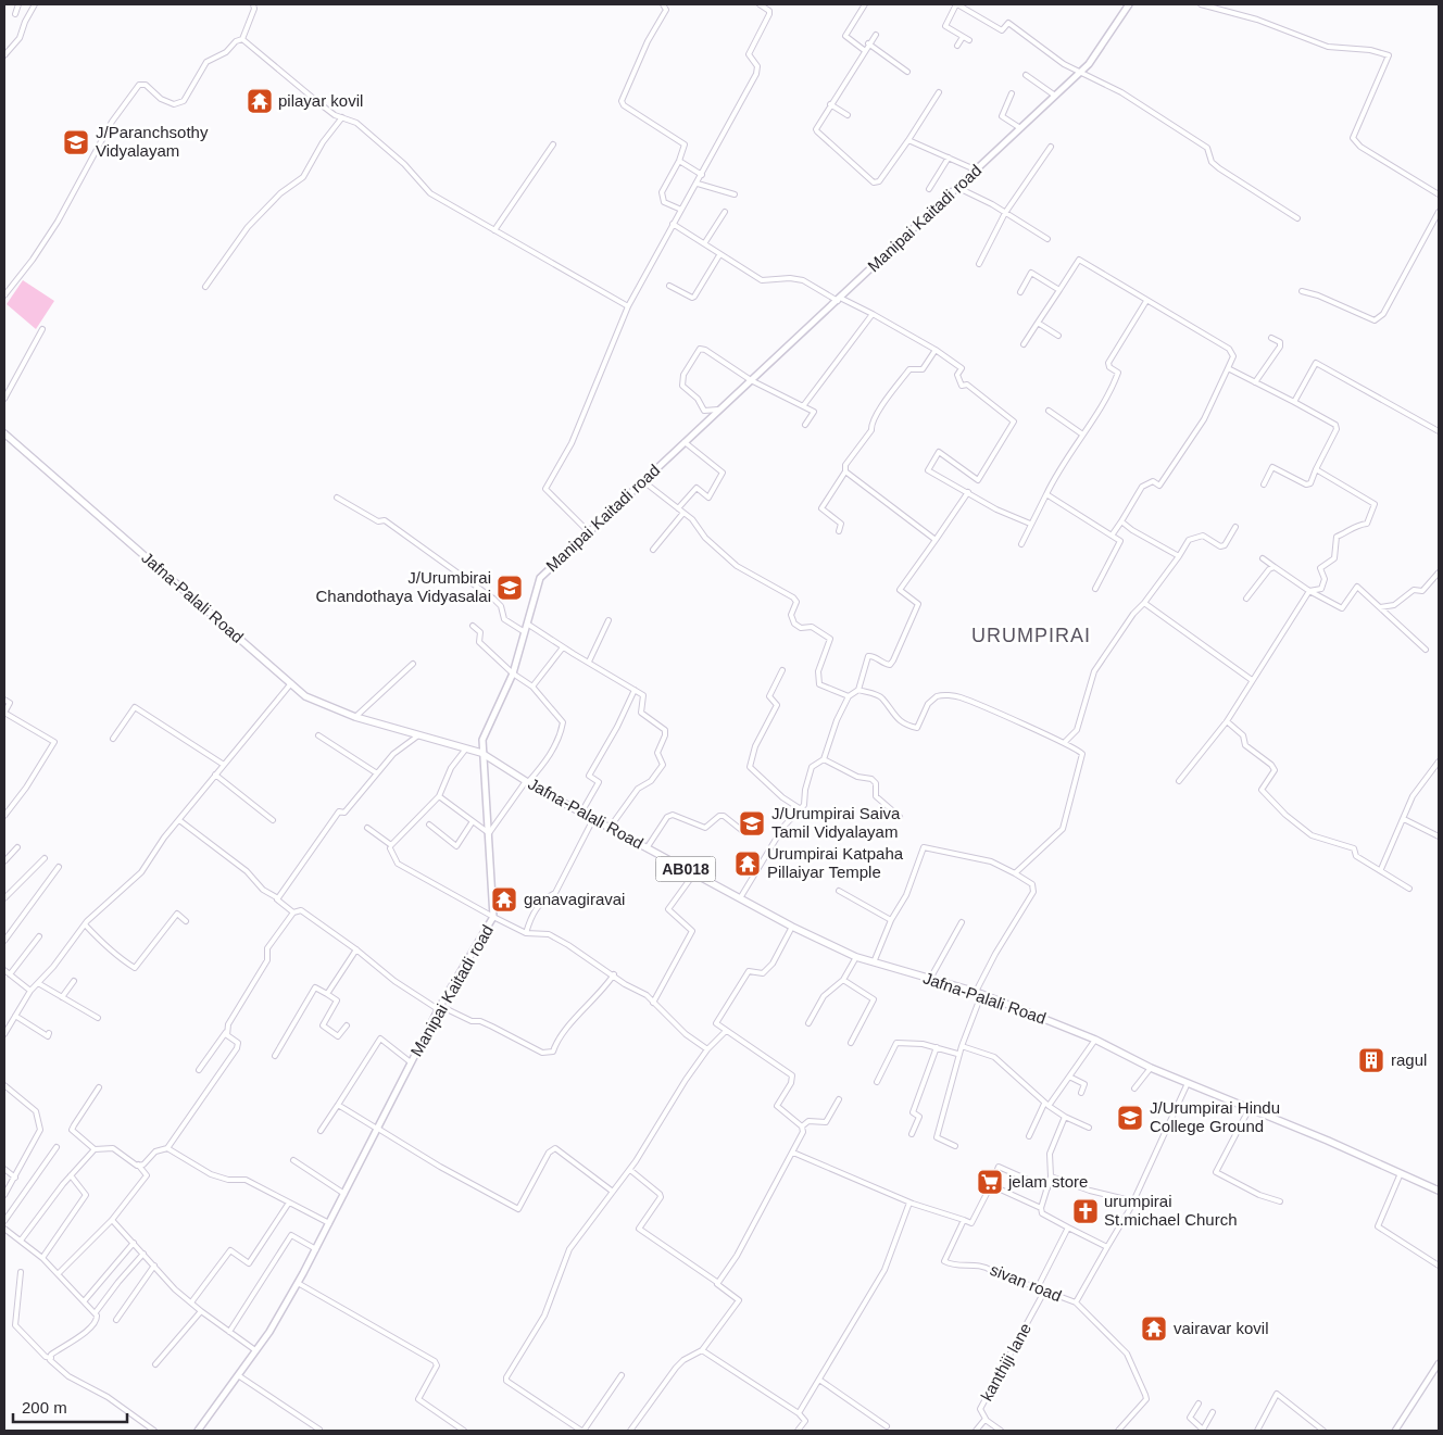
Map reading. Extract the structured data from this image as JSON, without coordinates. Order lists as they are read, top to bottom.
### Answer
{
  "streets": {
    "main road": ["Manipai Kaitadi road", "Jafna-Palali Road", "AB018"],
    "street": ["sivan road", "kanthiji lane"]
  },
  "crossings": [
    ["Manipai Kaitadi road", "Jafna-Palali Road"],
    ["sivan road", "kanthiji lane"]
  ],
  "districts": ["URUMPIRAI"],
  "places": {
    "temple": [
      "pilayar kovil",
      "Urumpirai Katpaha Pillaiyar Temple",
      "ganavagiravai",
      "vairavar kovil"
    ],
    "school or university": [
      "J/Paranchsothy Vidyalayam",
      "J/Urumbirai Chandothaya Vidyasalai",
      "J/Urumpirai Saiva Tamil Vidyalayam",
      "J/Urumpirai Hindu College Ground"
    ],
    "building": ["ragul"],
    "supermarket": ["jelam store"],
    "church": ["urumpirai St.michael Church"]
  },
  "scale_bar": "200 m"
}
